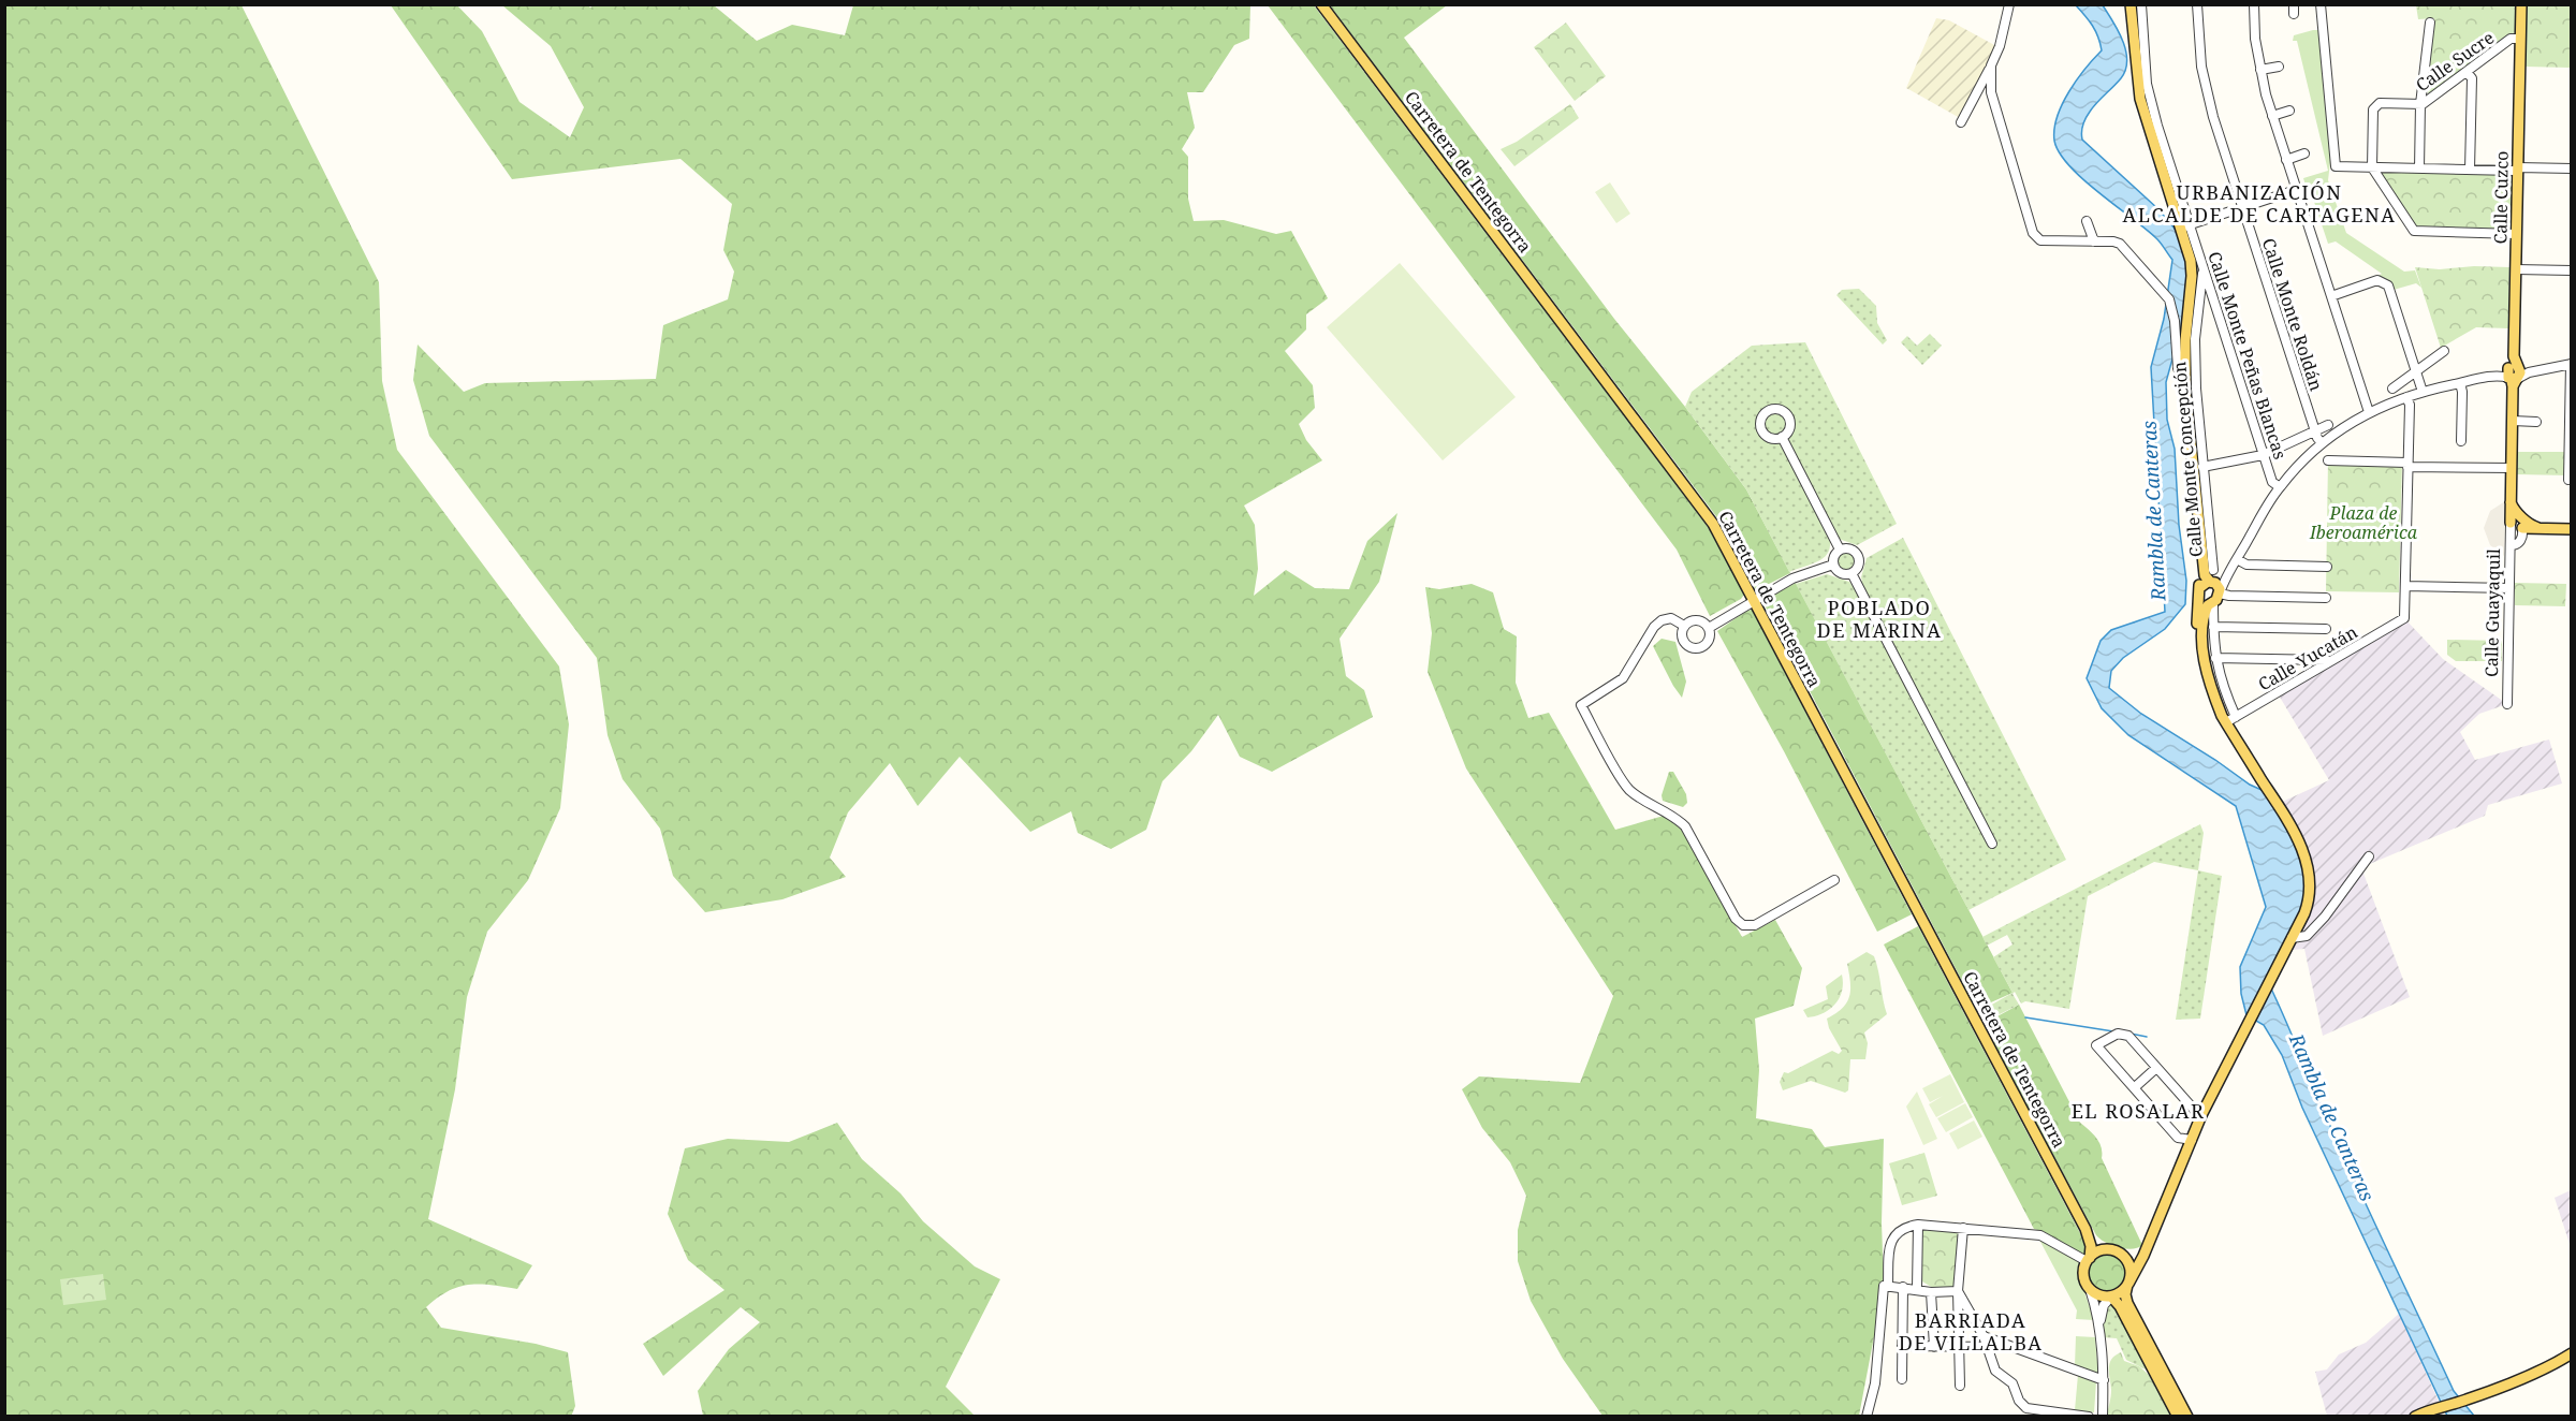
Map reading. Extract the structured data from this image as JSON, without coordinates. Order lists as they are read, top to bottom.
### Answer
{
  "streets": {
    "main road": [
      "Carretera de Tentegorra",
      "Calle Cuzco",
      "Calle Monte Peñas Blancas",
      "Calle Monte Concepción"
    ],
    "street": [
      "Calle Sucre",
      "Calle Monte Roldán",
      "Calle Guayaquil",
      "Calle Yucatán"
    ]
  },
  "crossings": [
    ["Calle Sucre", "Calle Cuzco"],
    ["Calle Monte Peñas Blancas", "Calle Monte Concepción"],
    ["Calle Monte Concepción", "Calle Yucatán"]
  ],
  "districts": [
    "URBANIZACIÓN ALCALDE DE CARTAGENA",
    "POBLADO DE MARINA",
    "EL ROSALAR",
    "BARRIADA DE VILLALBA"
  ],
  "water": ["Rambla de Canteras"],
  "parks": ["Plaza de Iberoamérica"]
}
